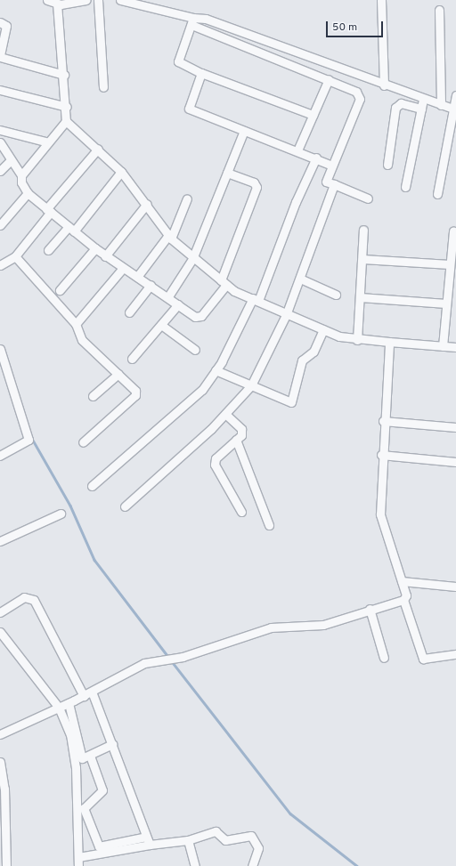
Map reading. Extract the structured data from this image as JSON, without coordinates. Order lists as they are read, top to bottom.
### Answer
{
  "scale_bar": "50 m"
}
